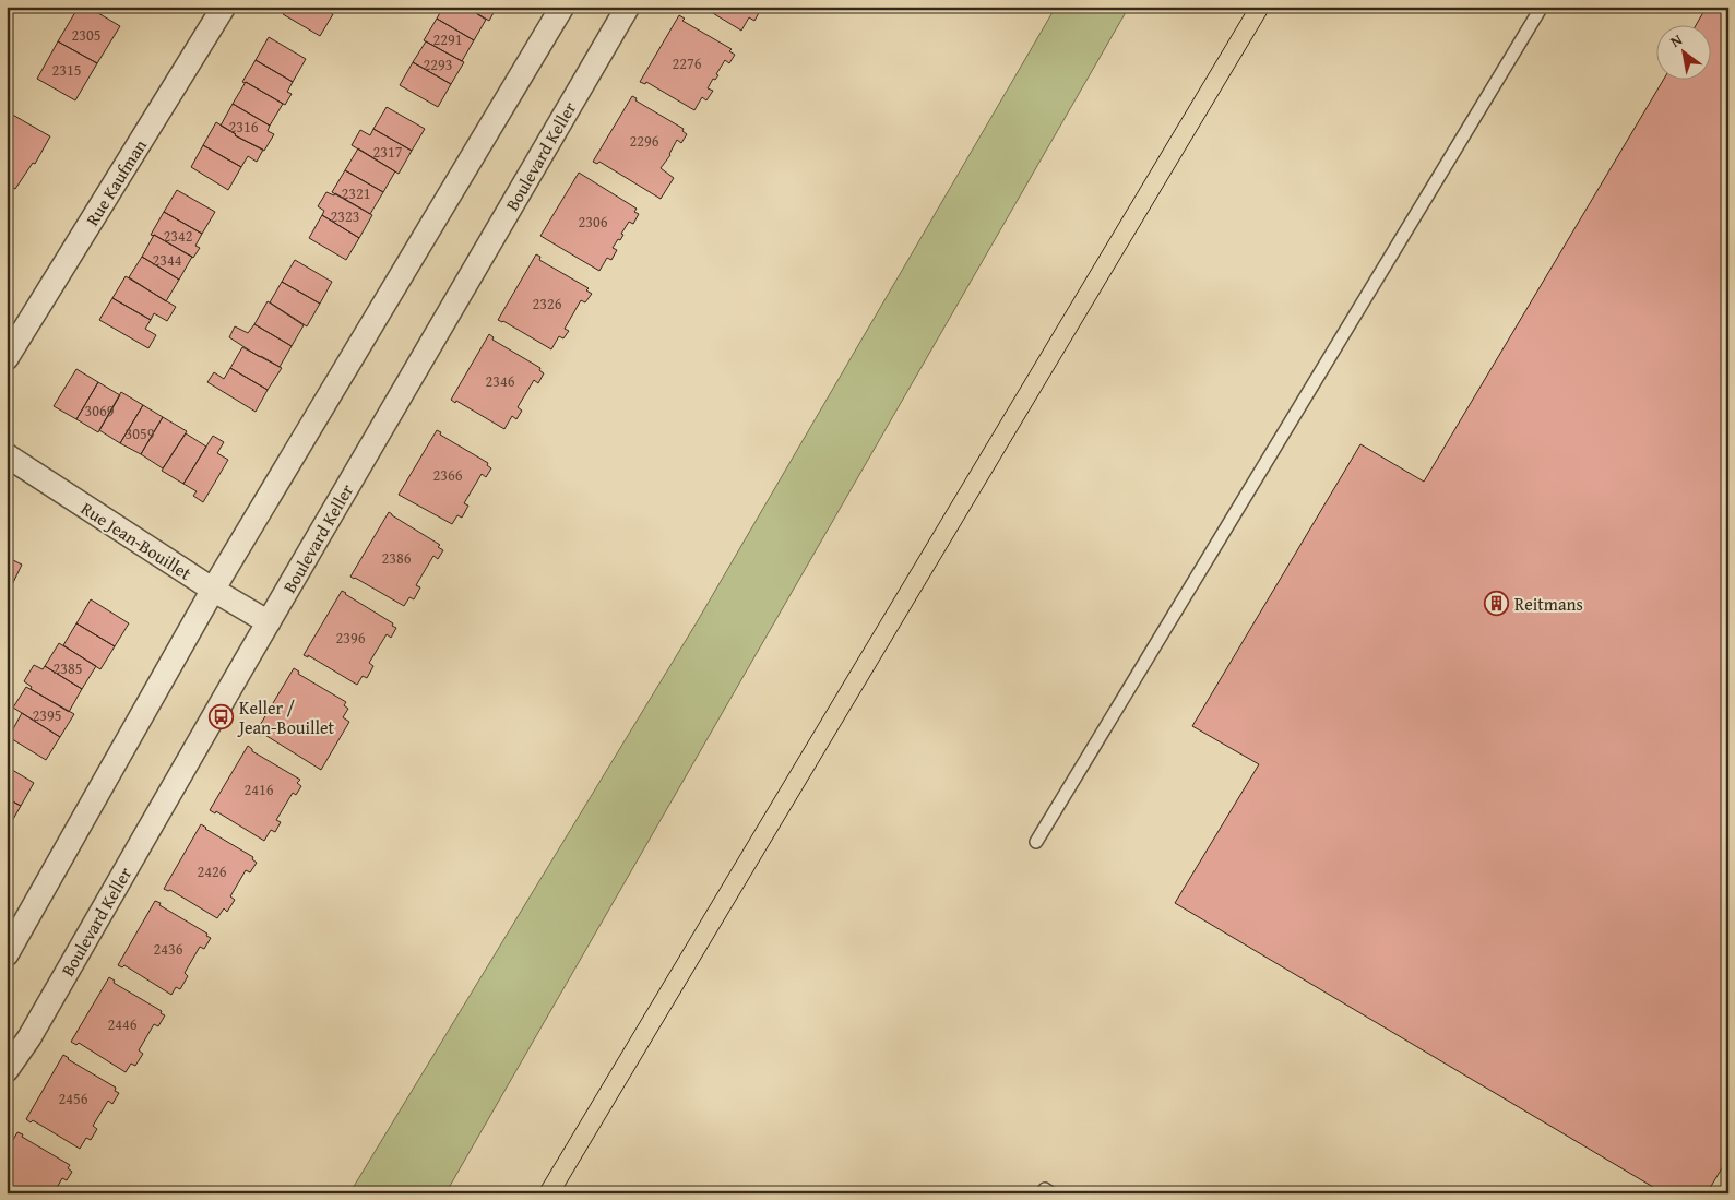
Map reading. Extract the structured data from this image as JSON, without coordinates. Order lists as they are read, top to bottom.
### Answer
{
  "streets": {
    "street": ["Boulevard Keller", "Rue Kaufman", "Rue Jean-Bouillet"]
  },
  "crossings": [
    ["Boulevard Keller", "Rue Jean-Bouillet"]
  ],
  "places": {
    "building": ["Reitmans"],
    "bus stop": ["Keller / Jean-Bouillet"]
  },
  "house_numbers": [
    "2305",
    "2291",
    "2276",
    "2293",
    "2315",
    "2316",
    "2296",
    "2317",
    "2321",
    "2323",
    "2306",
    "2342",
    "2344",
    "2326",
    "2346",
    "3069",
    "3059",
    "2366",
    "2386",
    "2396",
    "2385",
    "2395",
    "2416",
    "2426",
    "2436",
    "2446",
    "2456"
  ],
  "north": "top left"
}
